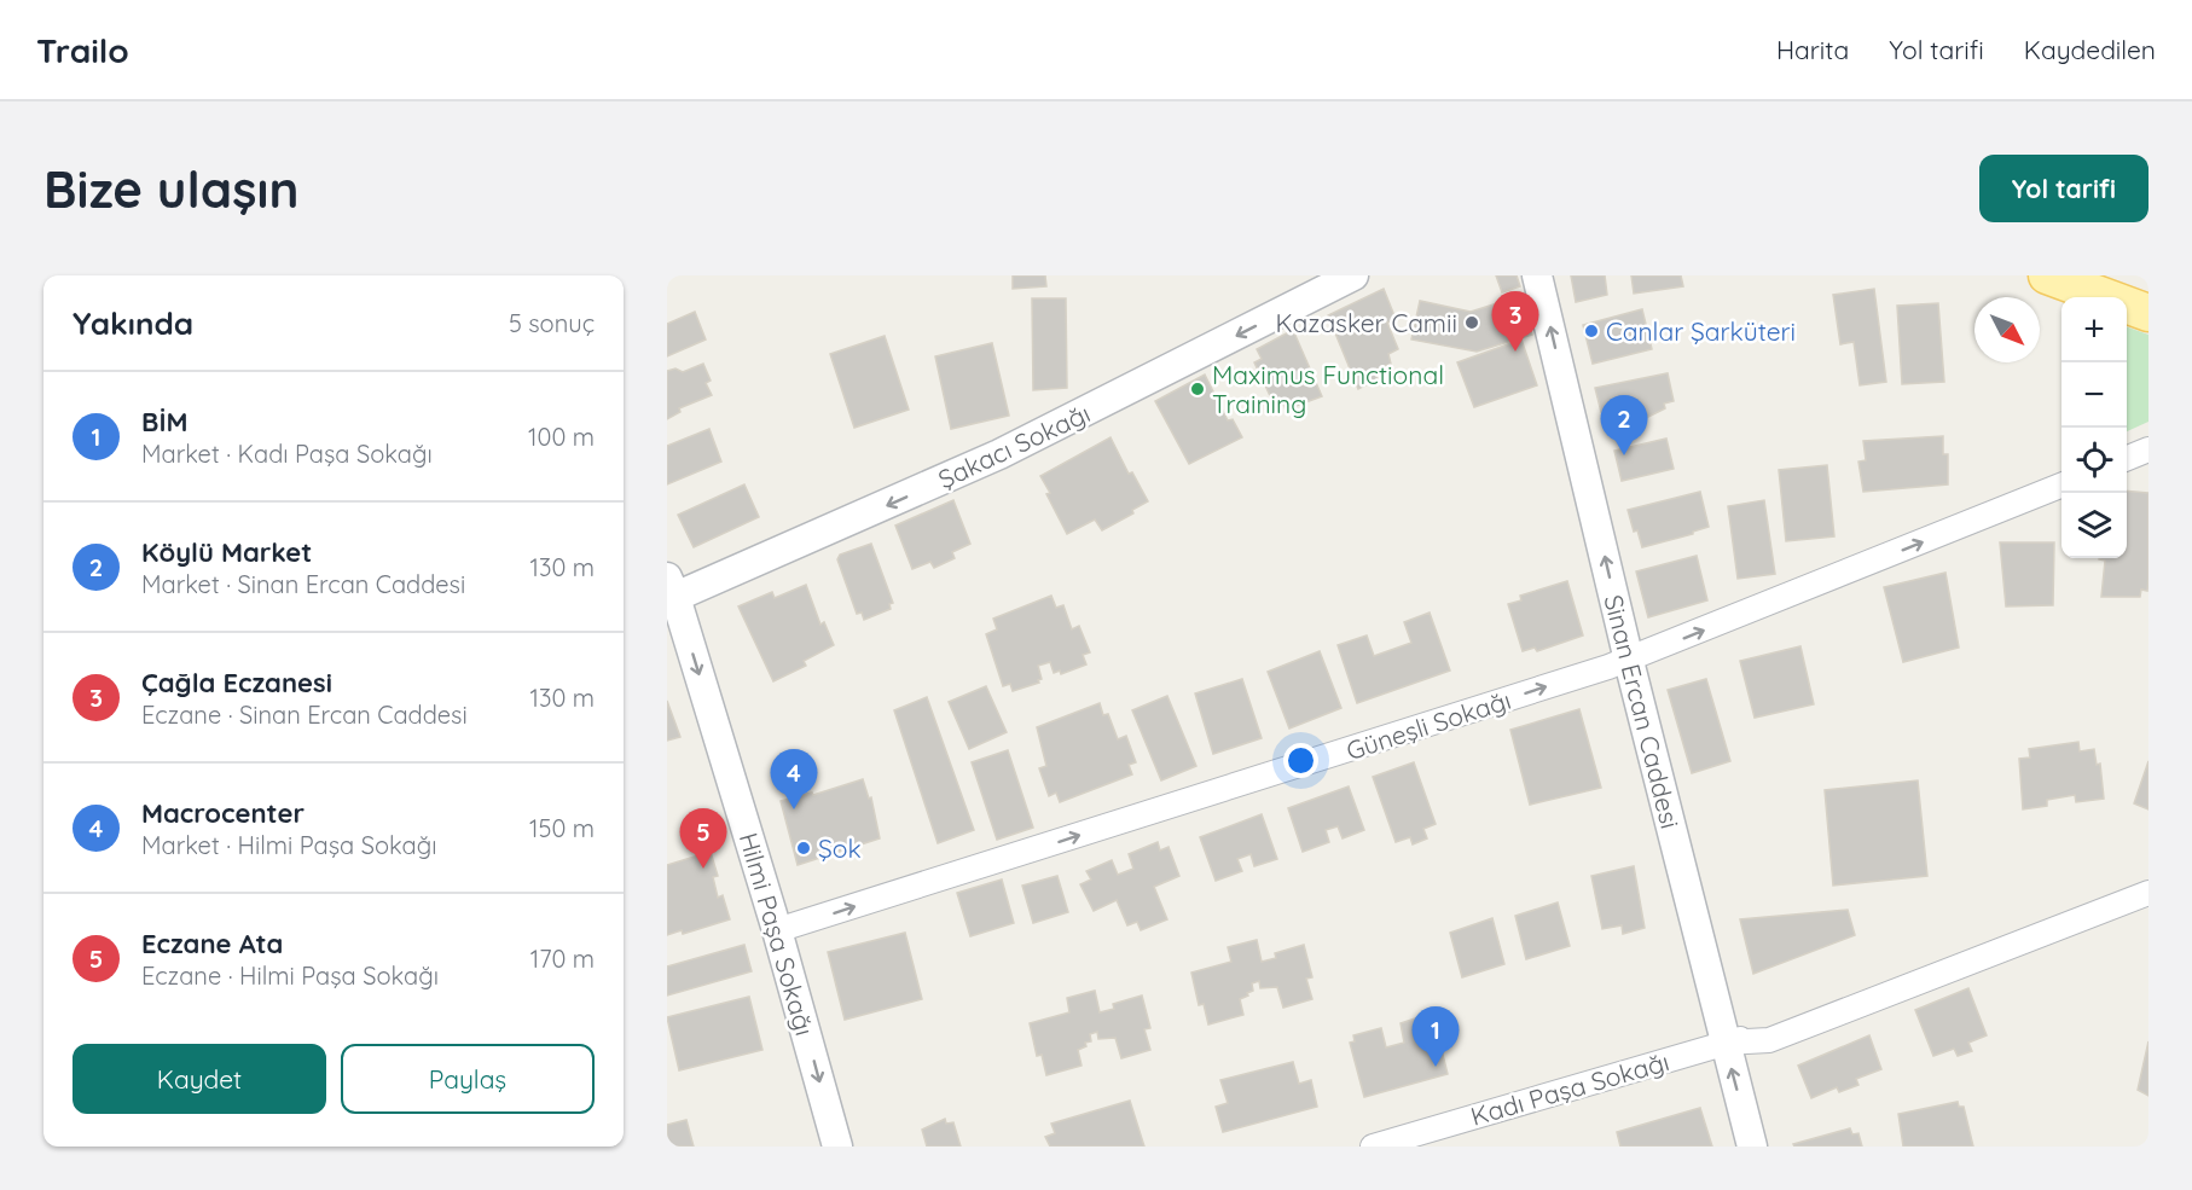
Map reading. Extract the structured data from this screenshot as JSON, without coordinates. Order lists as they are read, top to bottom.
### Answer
{
  "streets": {
    "street": [
      "Şakacı Sokağı",
      "Sinan Ercan Caddesi",
      "Güneşli Sokağı",
      "Hilmi Paşa Sokağı",
      "Kadı Paşa Sokağı"
    ]
  },
  "crossings": [
    ["Şakacı Sokağı", "Hilmi Paşa Sokağı"],
    ["Sinan Ercan Caddesi", "Güneşli Sokağı"],
    ["Sinan Ercan Caddesi", "Kadı Paşa Sokağı"],
    ["Güneşli Sokağı", "Hilmi Paşa Sokağı"]
  ],
  "one_way": [
    "Şakacı Sokağı",
    "Sinan Ercan Caddesi",
    "Güneşli Sokağı",
    "Hilmi Paşa Sokağı"
  ],
  "places": [
    "Kazasker Camii",
    "Canlar Şarküteri",
    "Maximus Functional Training",
    "Şok"
  ],
  "north": "bottom right",
  "page": {
    "header": "Trailo",
    "nav": ["Harita", "Yol tarifi", "Kaydedilen"],
    "buttons": [
      "Yol tarifi",
      ["Kaydet", "Paylaş"]
    ],
    "title": "Bize ulaşın",
    "heading": ["Yakında", "5 sonuç"],
    "pins": [
      "3",
      "2",
      "4",
      "5",
      "1"
    ],
    "map_buttons": ["+", "−"],
    "list": [
      {
        "mark": "1",
        "name": "BİM",
        "note": "Market · Kadı Paşa Sokağı",
        "value": "100 m"
      },
      {
        "mark": "2",
        "name": "Köylü Market",
        "note": "Market · Sinan Ercan Caddesi",
        "value": "130 m"
      },
      {
        "mark": "3",
        "name": "Çağla Eczanesi",
        "note": "Eczane · Sinan Ercan Caddesi",
        "value": "130 m"
      },
      {
        "mark": "4",
        "name": "Macrocenter",
        "note": "Market · Hilmi Paşa Sokağı",
        "value": "150 m"
      },
      {
        "mark": "5",
        "name": "Eczane Ata",
        "note": "Eczane · Hilmi Paşa Sokağı",
        "value": "170 m"
      }
    ]
  }
}
